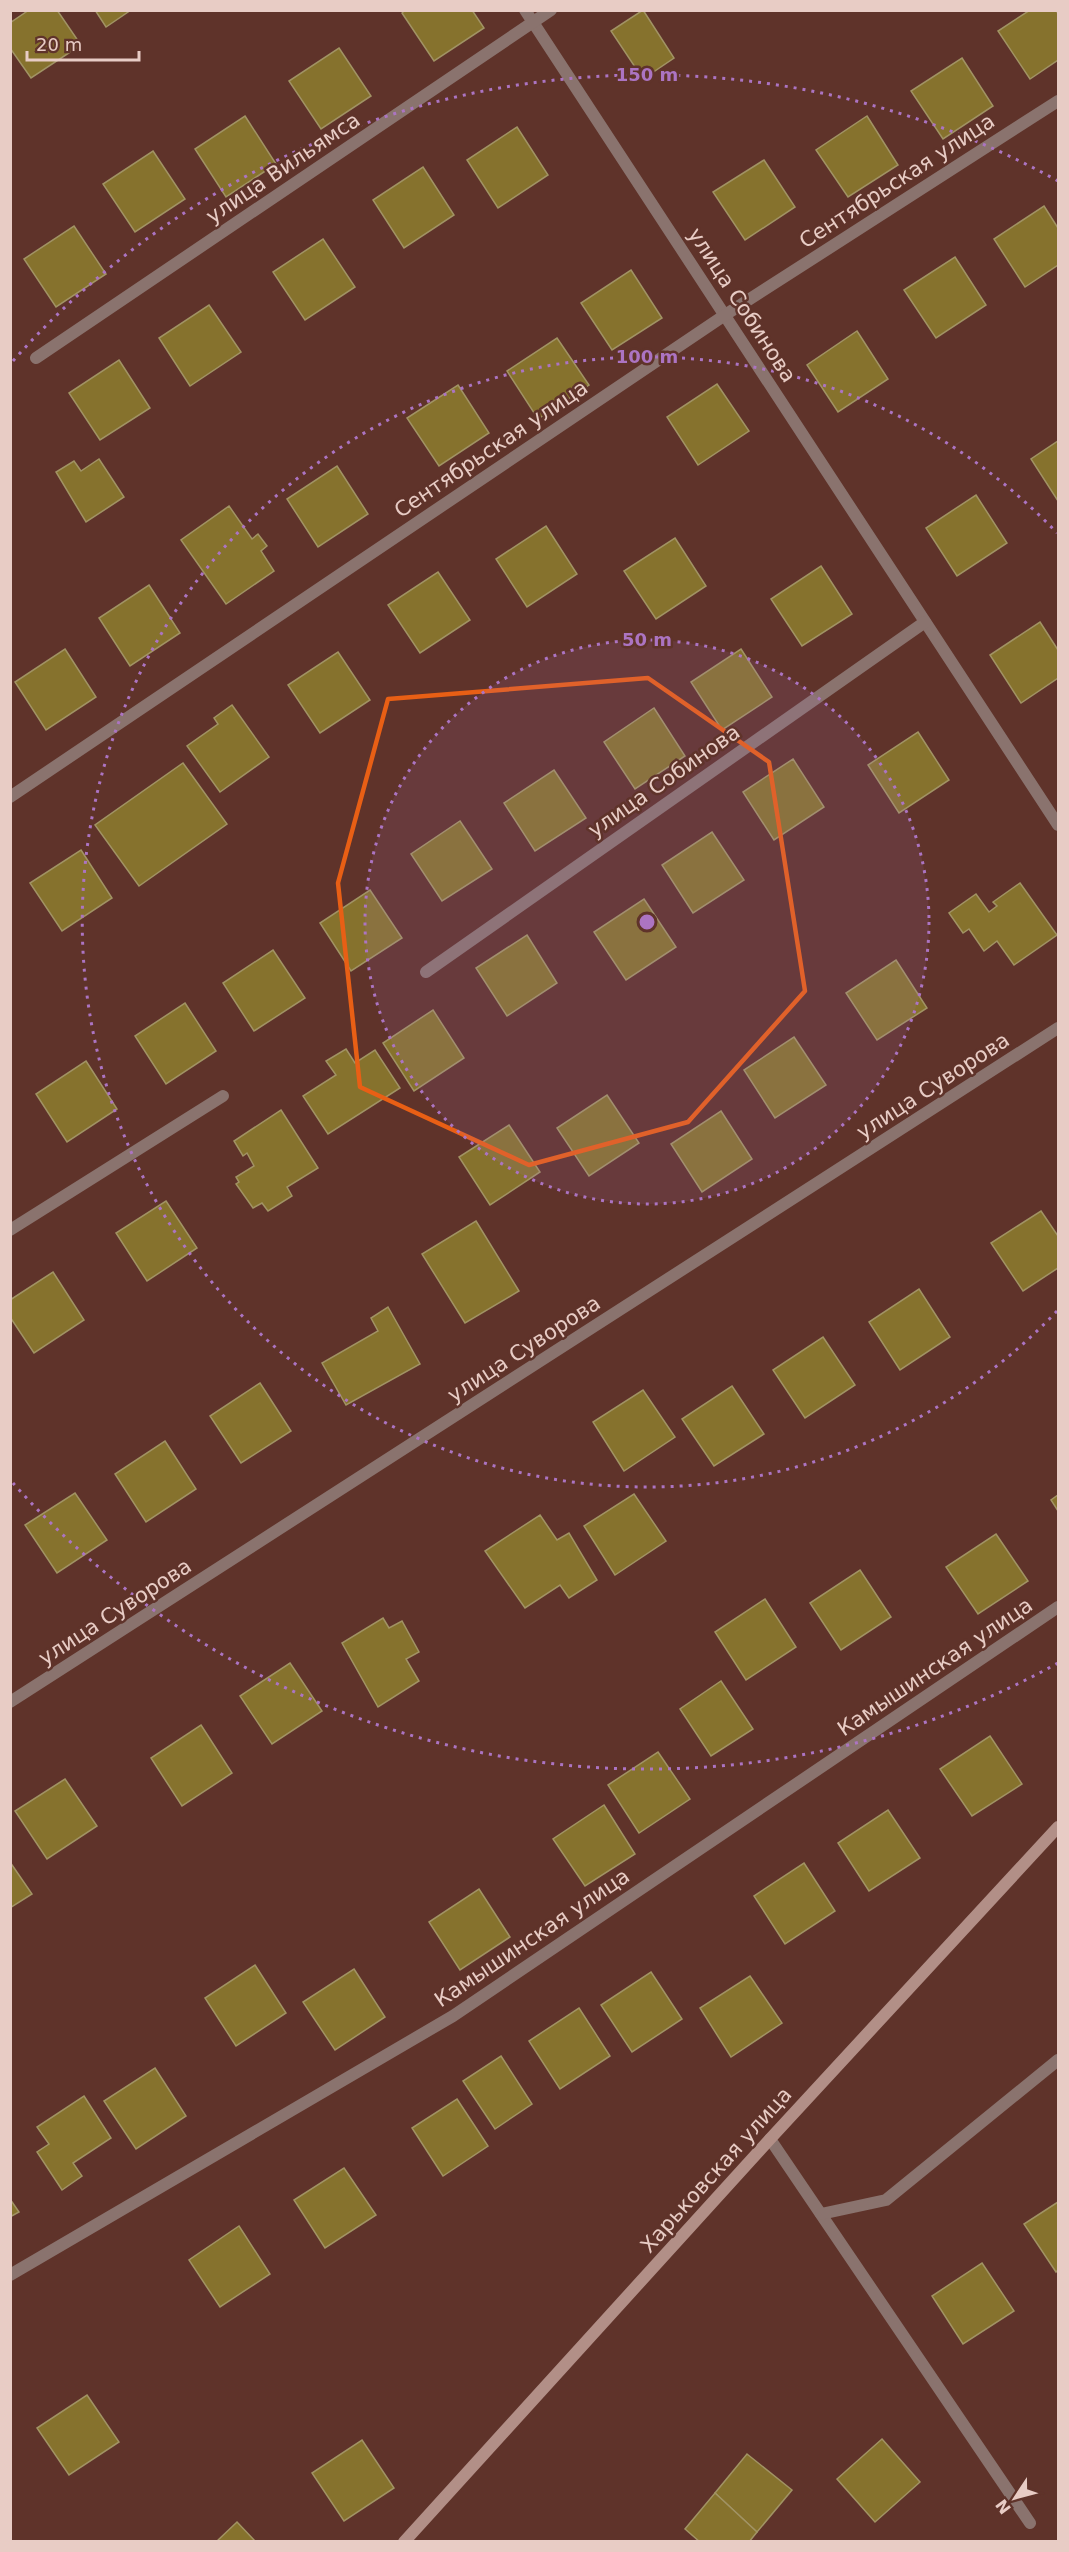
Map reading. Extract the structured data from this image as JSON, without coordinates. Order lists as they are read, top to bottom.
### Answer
{
  "streets": {
    "street": [
      "улица Вильямса",
      "Сентябрьская улица",
      "улица Собинова",
      "улица Суворова",
      "Камышинская улица",
      "Харьковская улица"
    ]
  },
  "crossings": [
    ["улица Вильямса", "улица Собинова"],
    ["Сентябрьская улица", "улица Собинова"]
  ],
  "scale_bar": "20 m",
  "north": "bottom left",
  "rings": ["150 m", "100 m", "50 m"]
}
